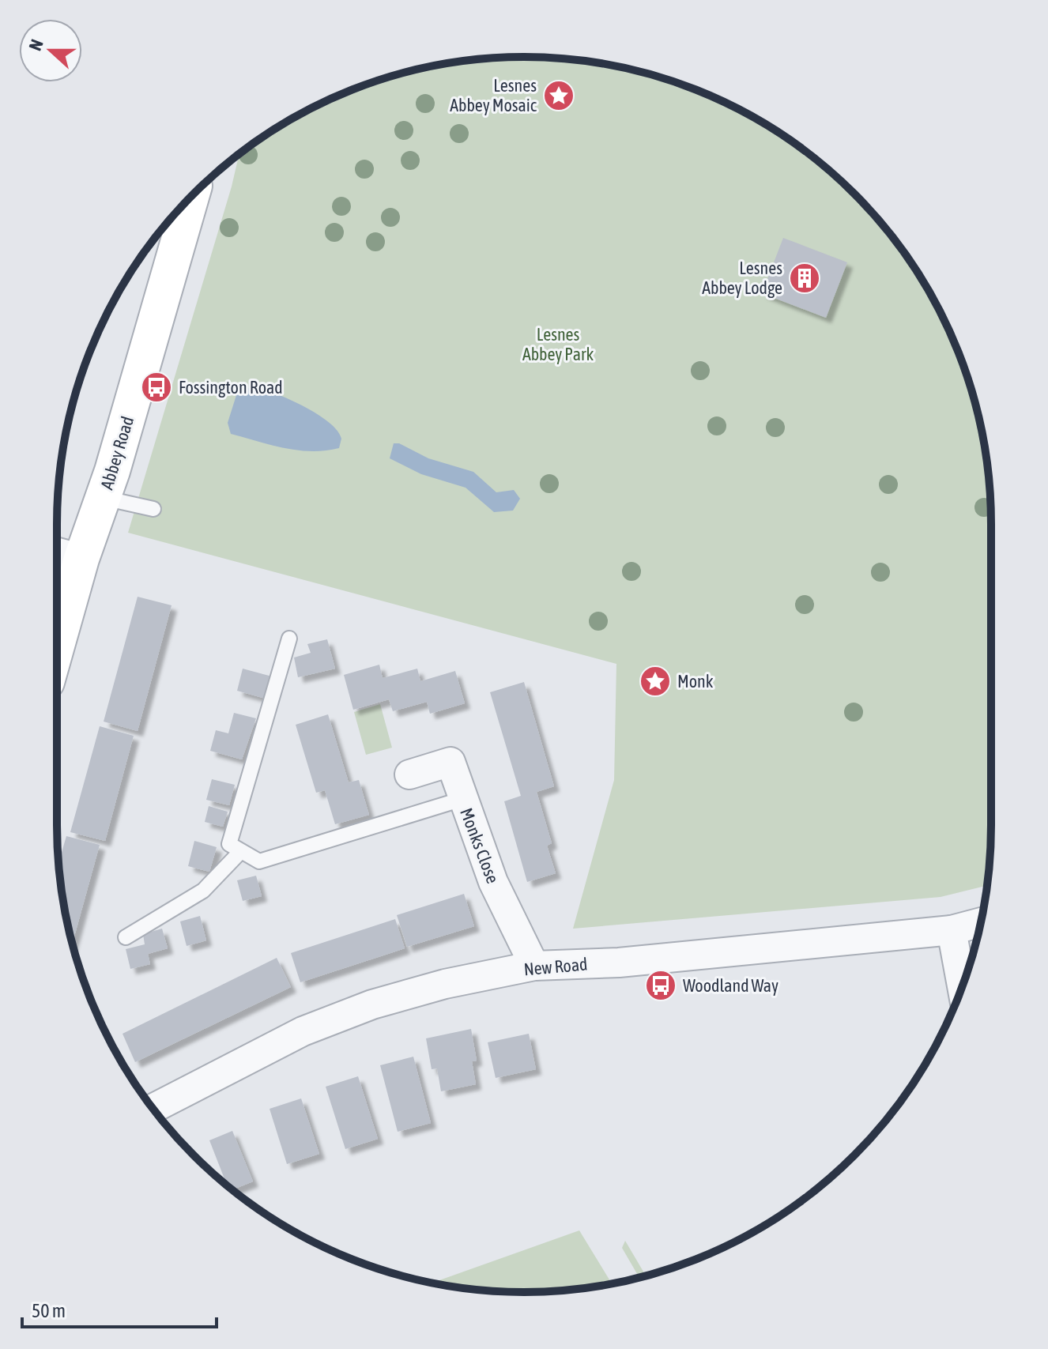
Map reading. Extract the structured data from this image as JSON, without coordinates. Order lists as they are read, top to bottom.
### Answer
{
  "streets": {
    "main road": ["Abbey Road"],
    "street": ["Monks Close", "New Road"]
  },
  "crossings": [
    ["Monks Close", "New Road"]
  ],
  "parks": ["Lesnes Abbey Park"],
  "places": {
    "place": ["Lesnes Abbey Mosaic", "Monk"],
    "building": ["Lesnes Abbey Lodge"],
    "bus stop": ["Fossington Road", "Woodland Way"]
  },
  "scale_bar": "50 m",
  "north": "left"
}
